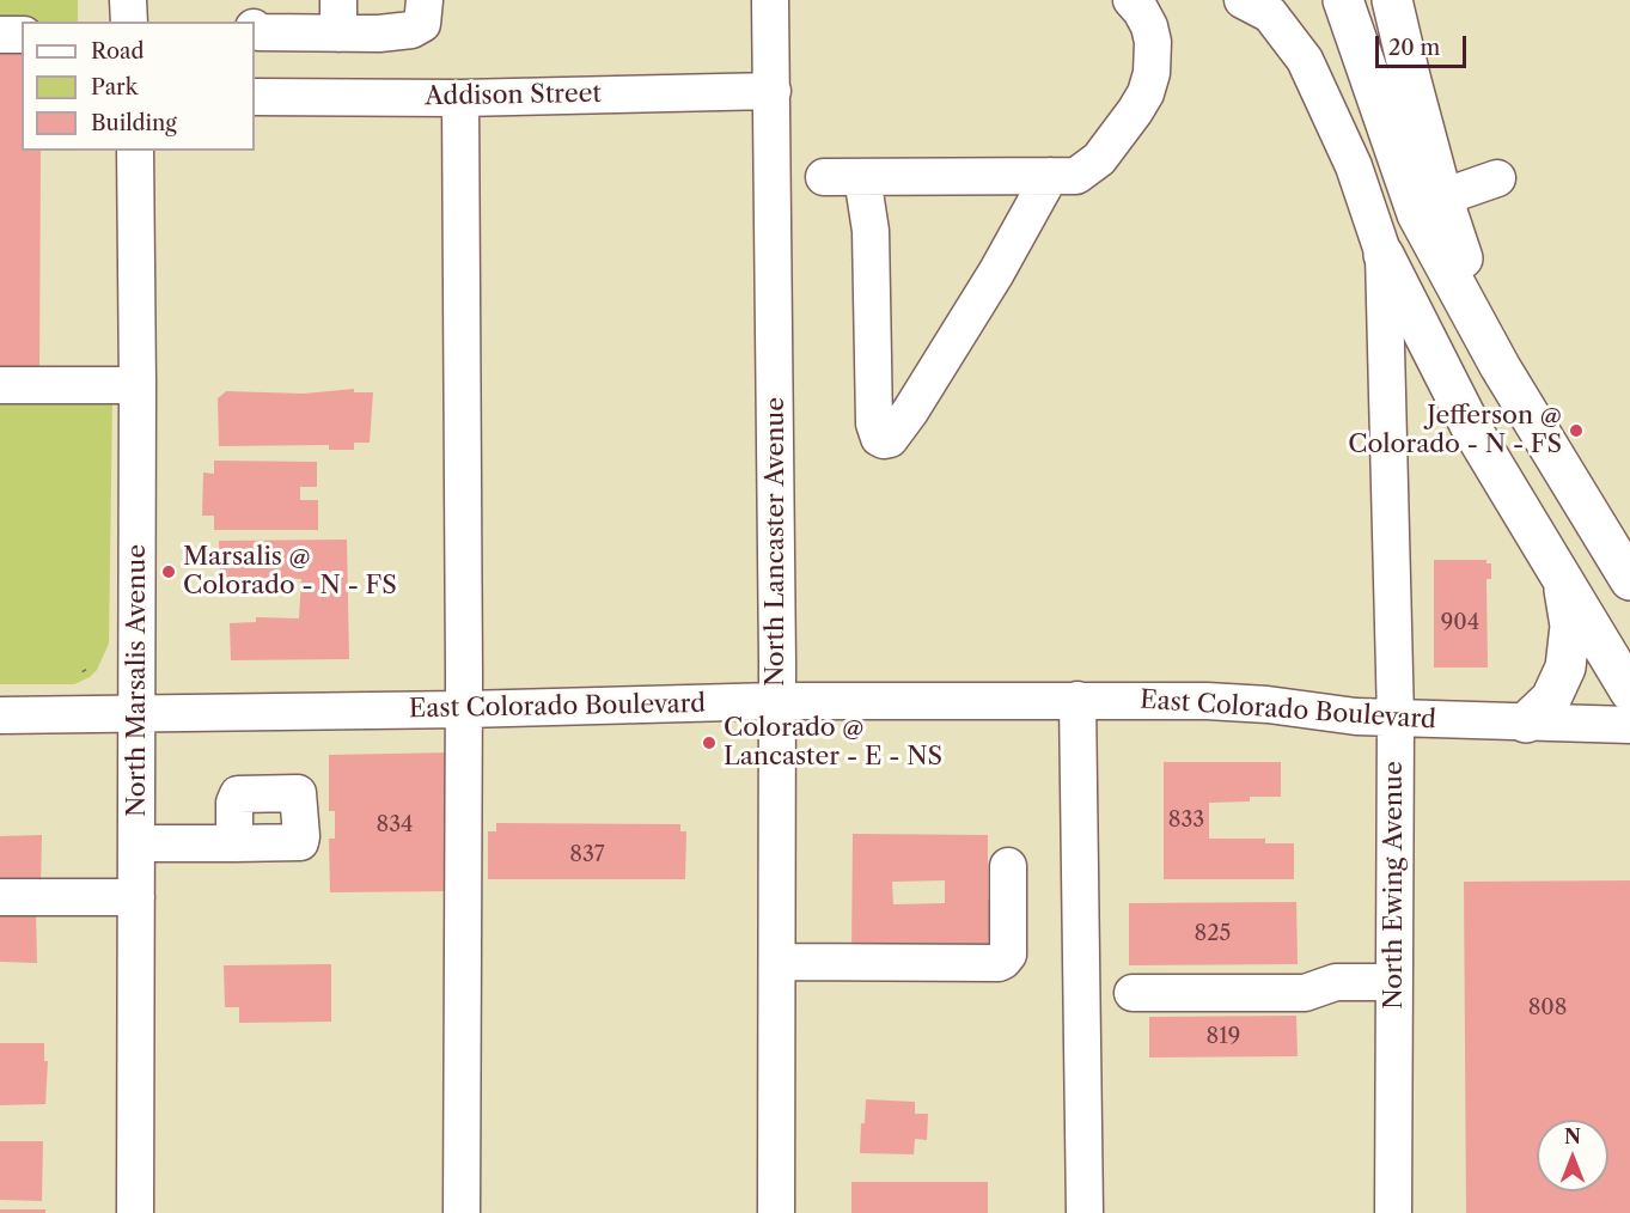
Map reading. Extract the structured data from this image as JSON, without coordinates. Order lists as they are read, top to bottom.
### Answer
{
  "streets": {
    "street": [
      "Addison Street",
      "North Lancaster Avenue",
      "North Marsalis Avenue",
      "East Colorado Boulevard",
      "North Ewing Avenue"
    ]
  },
  "crossings": [
    ["Addison Street", "North Lancaster Avenue"],
    ["North Lancaster Avenue", "East Colorado Boulevard"],
    ["North Marsalis Avenue", "East Colorado Boulevard"],
    ["East Colorado Boulevard", "North Ewing Avenue"]
  ],
  "places": ["Jefferson @ Colorado - N - FS", "Marsalis @ Colorado - N - FS", "Colorado @ Lancaster - E - NS"],
  "house_numbers": [
    "904",
    "833",
    "834",
    "837",
    "825",
    "808",
    "819"
  ],
  "legend": ["Road", "Park", "Building"],
  "scale_bar": "20 m",
  "north": "top"
}
